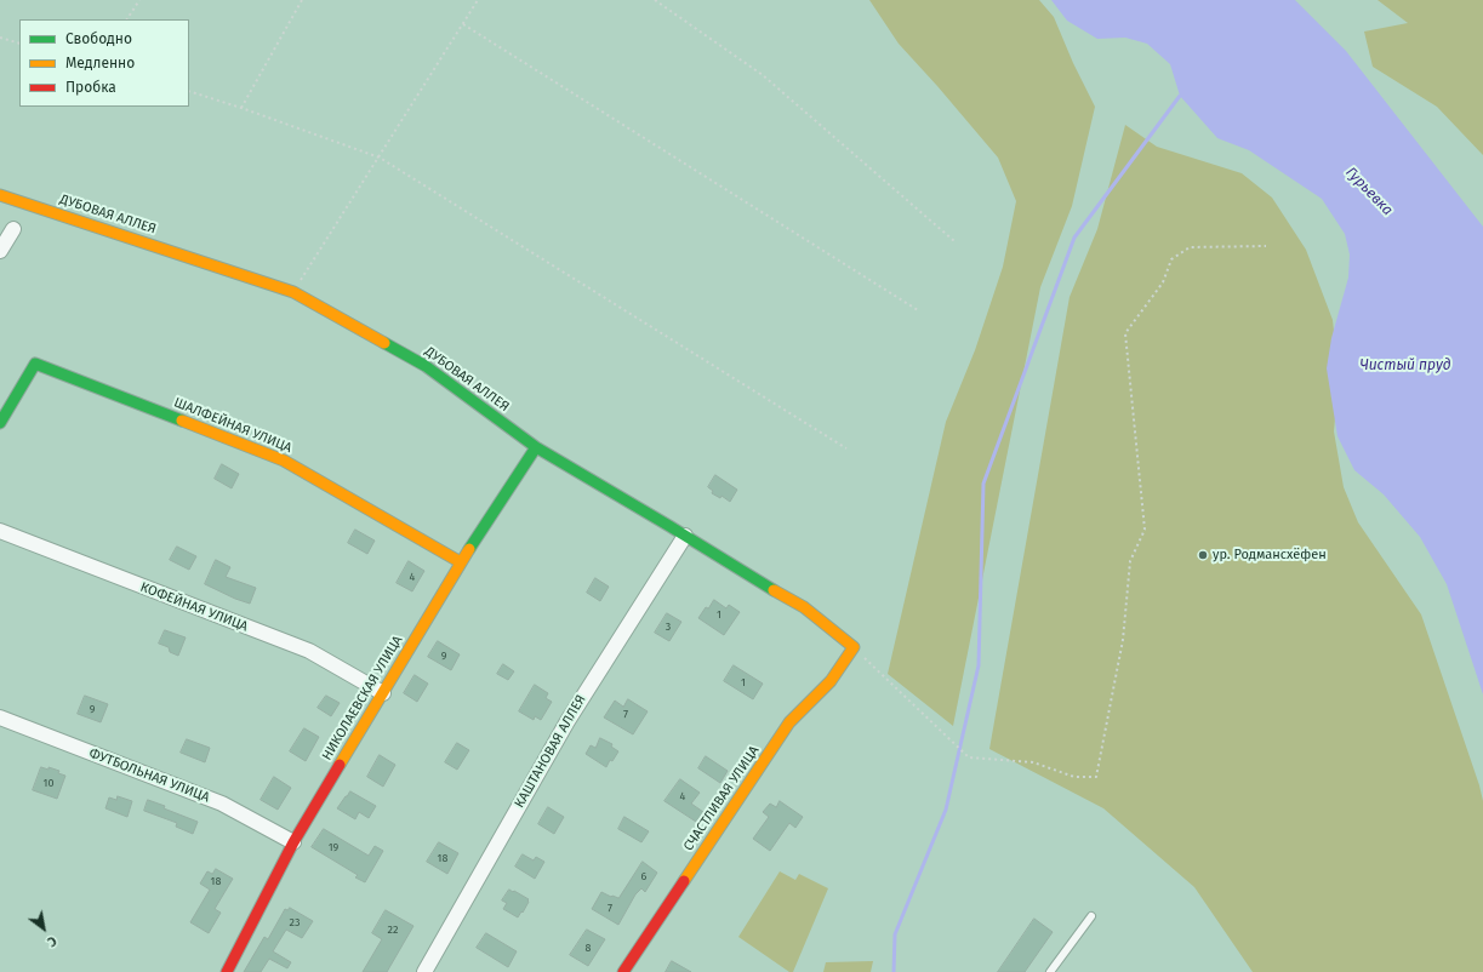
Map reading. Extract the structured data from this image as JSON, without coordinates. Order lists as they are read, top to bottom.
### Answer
{
  "streets": {
    "street": [
      "ДУБОВАЯ АЛЛЕЯ",
      "ШАЛФЕЙНАЯ УЛИЦА",
      "КОФЕЙНАЯ УЛИЦА",
      "НИКОЛАЕВСКАЯ УЛИЦА",
      "КАШТАНОВАЯ АЛЛЕЯ",
      "ФУТБОЛЬНАЯ УЛИЦА",
      "СЧАСТЛИВАЯ УЛИЦА"
    ]
  },
  "crossings": [
    ["ДУБОВАЯ АЛЛЕЯ", "НИКОЛАЕВСКАЯ УЛИЦА"],
    ["ДУБОВАЯ АЛЛЕЯ", "КАШТАНОВАЯ АЛЛЕЯ"],
    ["ДУБОВАЯ АЛЛЕЯ", "СЧАСТЛИВАЯ УЛИЦА"],
    ["ШАЛФЕЙНАЯ УЛИЦА", "НИКОЛАЕВСКАЯ УЛИЦА"],
    ["КОФЕЙНАЯ УЛИЦА", "НИКОЛАЕВСКАЯ УЛИЦА"],
    ["НИКОЛАЕВСКАЯ УЛИЦА", "ФУТБОЛЬНАЯ УЛИЦА"]
  ],
  "water": ["Гурьевка", "Чистый пруд"],
  "places": ["ур. Родмансхёфен"],
  "house_numbers": [
    "4",
    "1",
    "3",
    "9",
    "1",
    "9",
    "7",
    "10",
    "4",
    "19",
    "18",
    "6",
    "18",
    "7",
    "23",
    "22",
    "8"
  ],
  "legend": ["Свободно", "Медленно", "Пробка"],
  "north": "bottom right"
}
